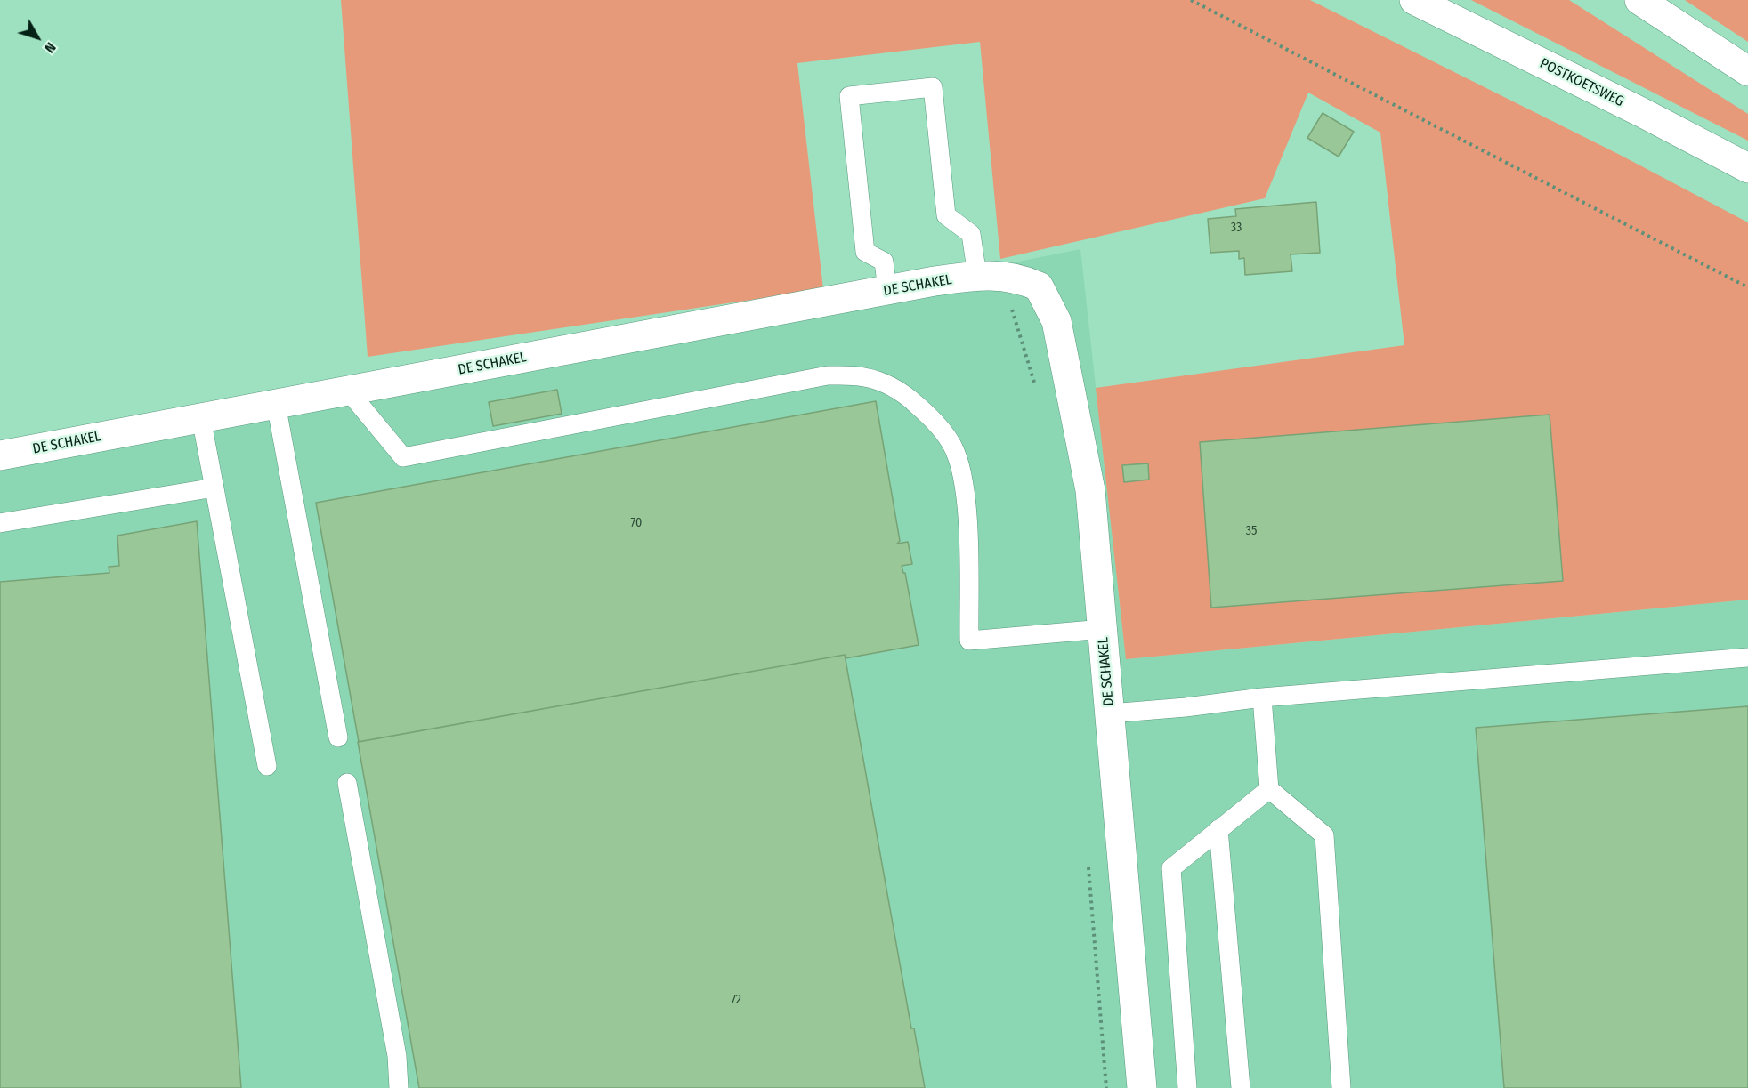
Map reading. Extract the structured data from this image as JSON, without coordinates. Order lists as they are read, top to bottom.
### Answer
{
  "streets": {
    "main road": ["POSTKOETSWEG", "DE SCHAKEL"]
  },
  "house_numbers": [
    "33",
    "70",
    "35",
    "72"
  ],
  "north": "bottom right"
}
